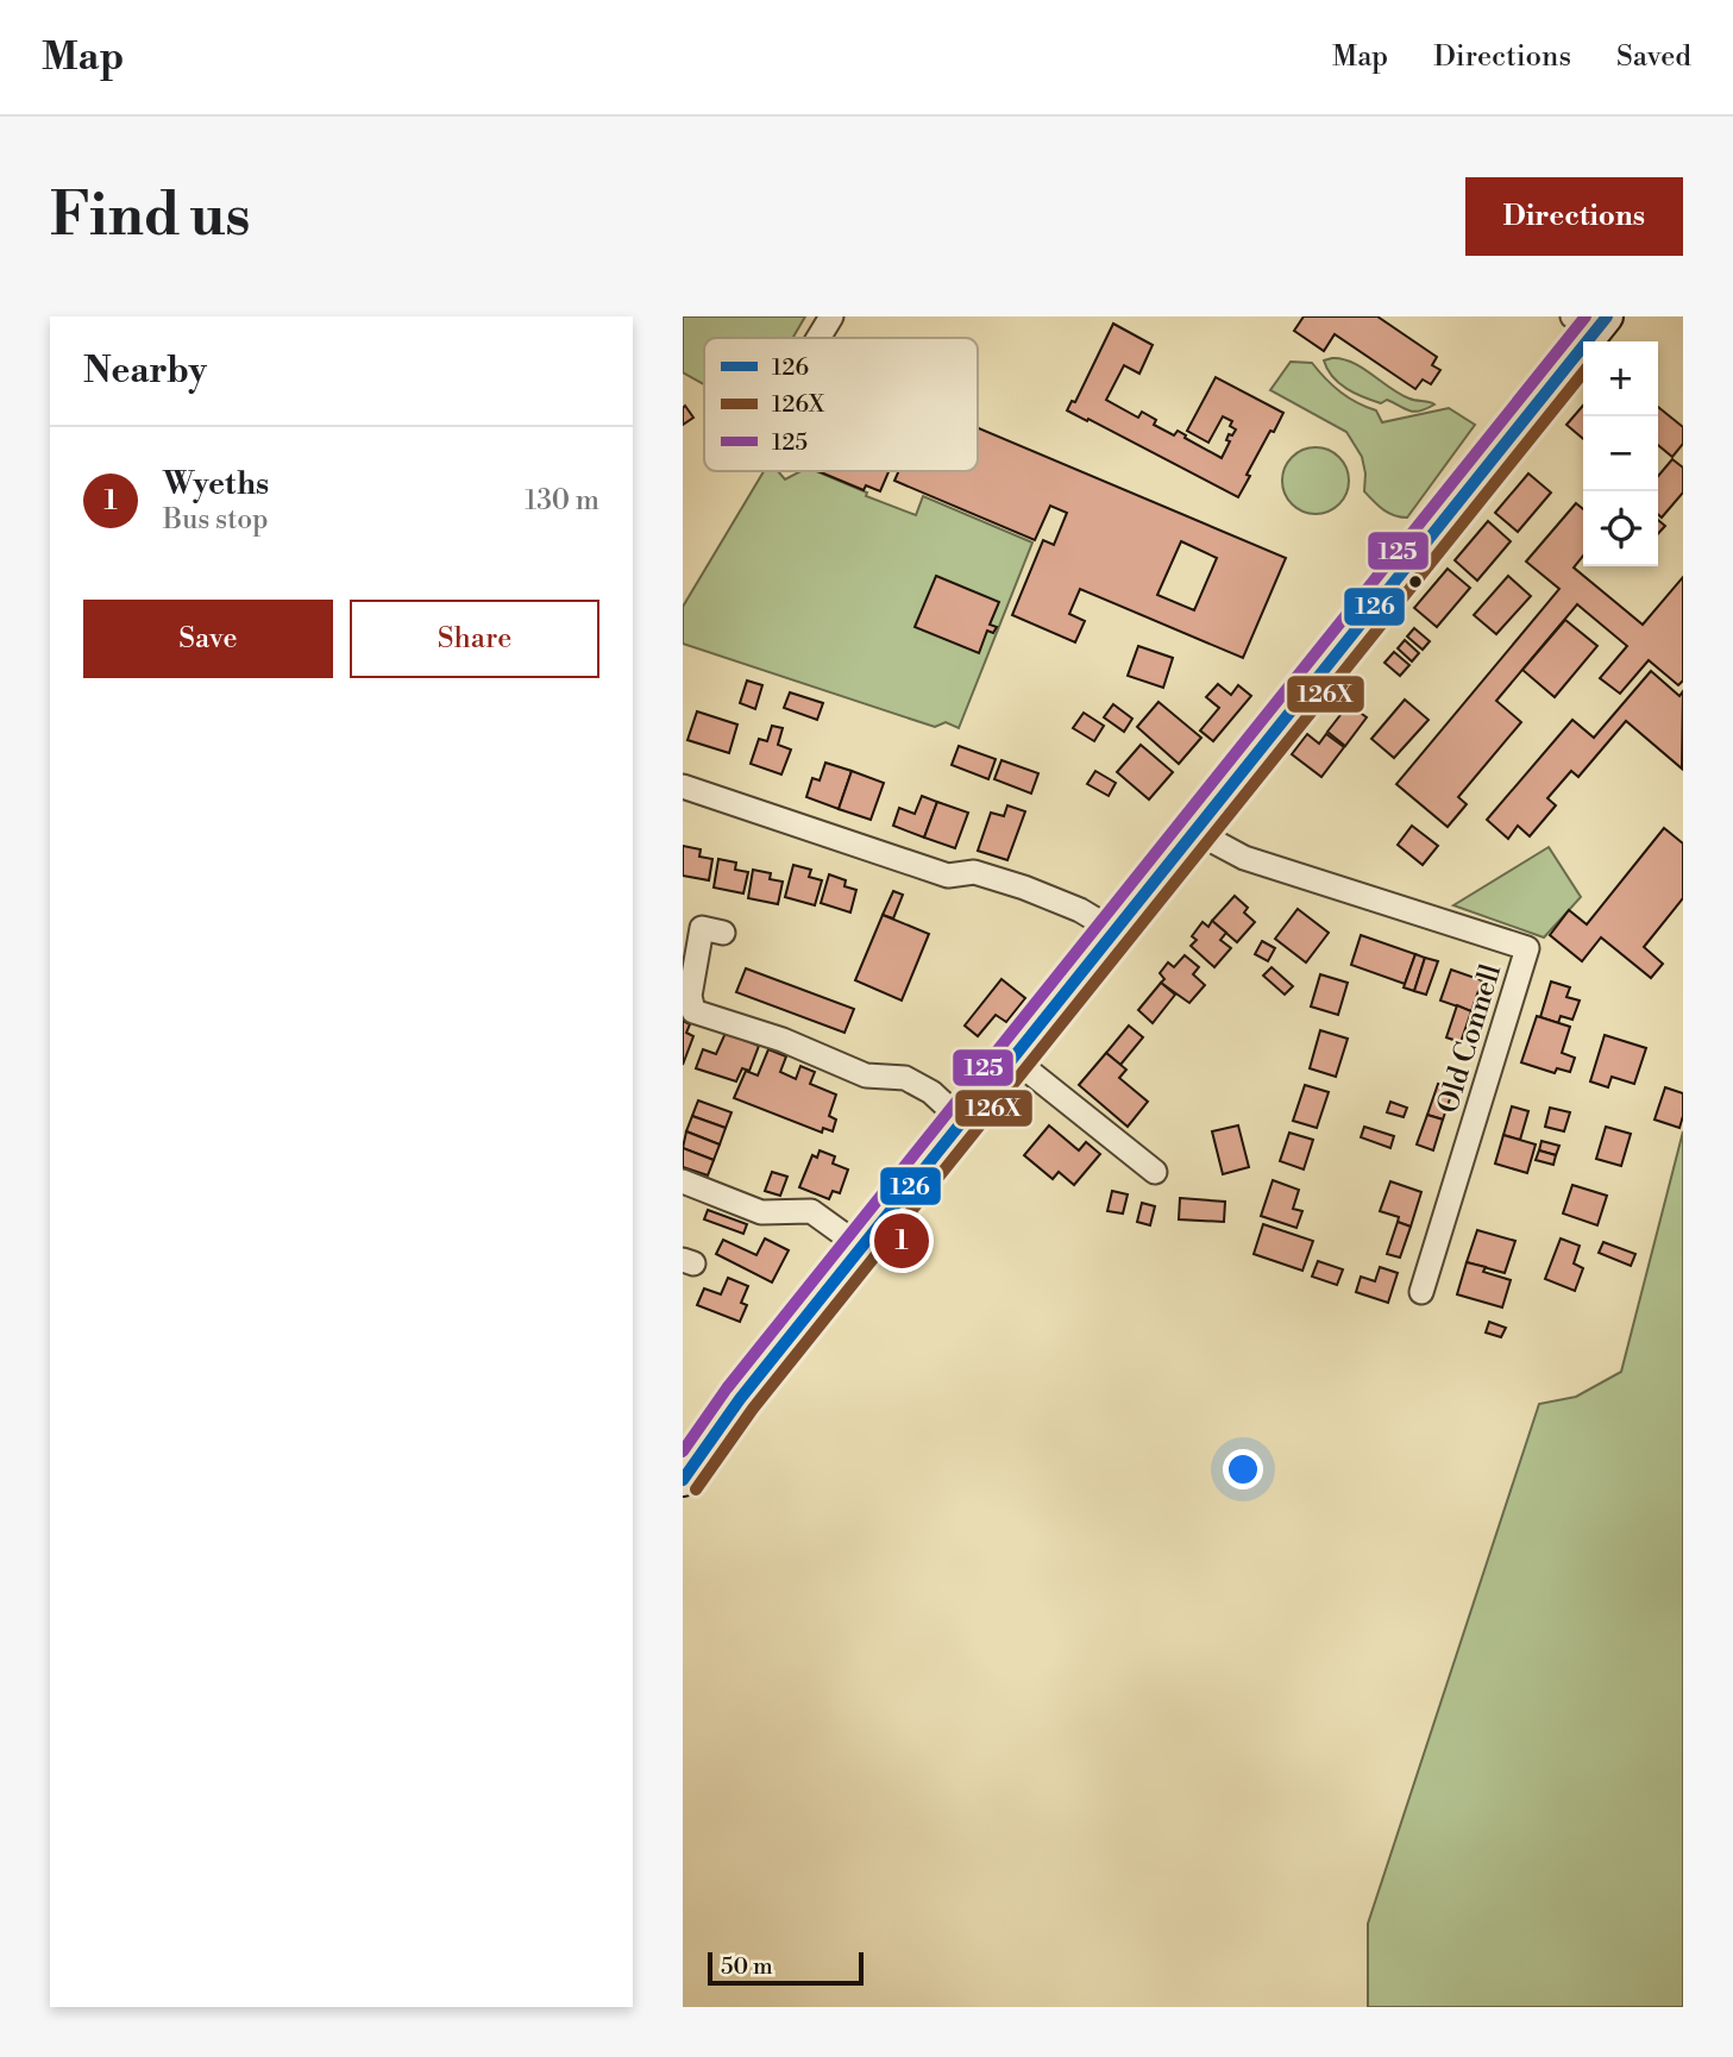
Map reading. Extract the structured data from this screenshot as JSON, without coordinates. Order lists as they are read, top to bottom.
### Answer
{
  "streets": {
    "street": ["Old Connell"]
  },
  "lines": ["transit line 126", "transit line 125", "transit line 126X"],
  "legend": ["126", "126X", "125"],
  "scale_bar": "50 m",
  "page": {
    "header": "Map",
    "nav": ["Map", "Directions", "Saved"],
    "buttons": [
      "Directions",
      ["Save", "Share"]
    ],
    "title": "Find us",
    "heading": "Nearby",
    "map_buttons": ["+", "−"],
    "list": [
      {
        "mark": "1",
        "name": "Wyeths",
        "note": "Bus stop",
        "value": "130 m"
      }
    ],
    "pins": "1",
    "scale": "50 m"
  }
}
